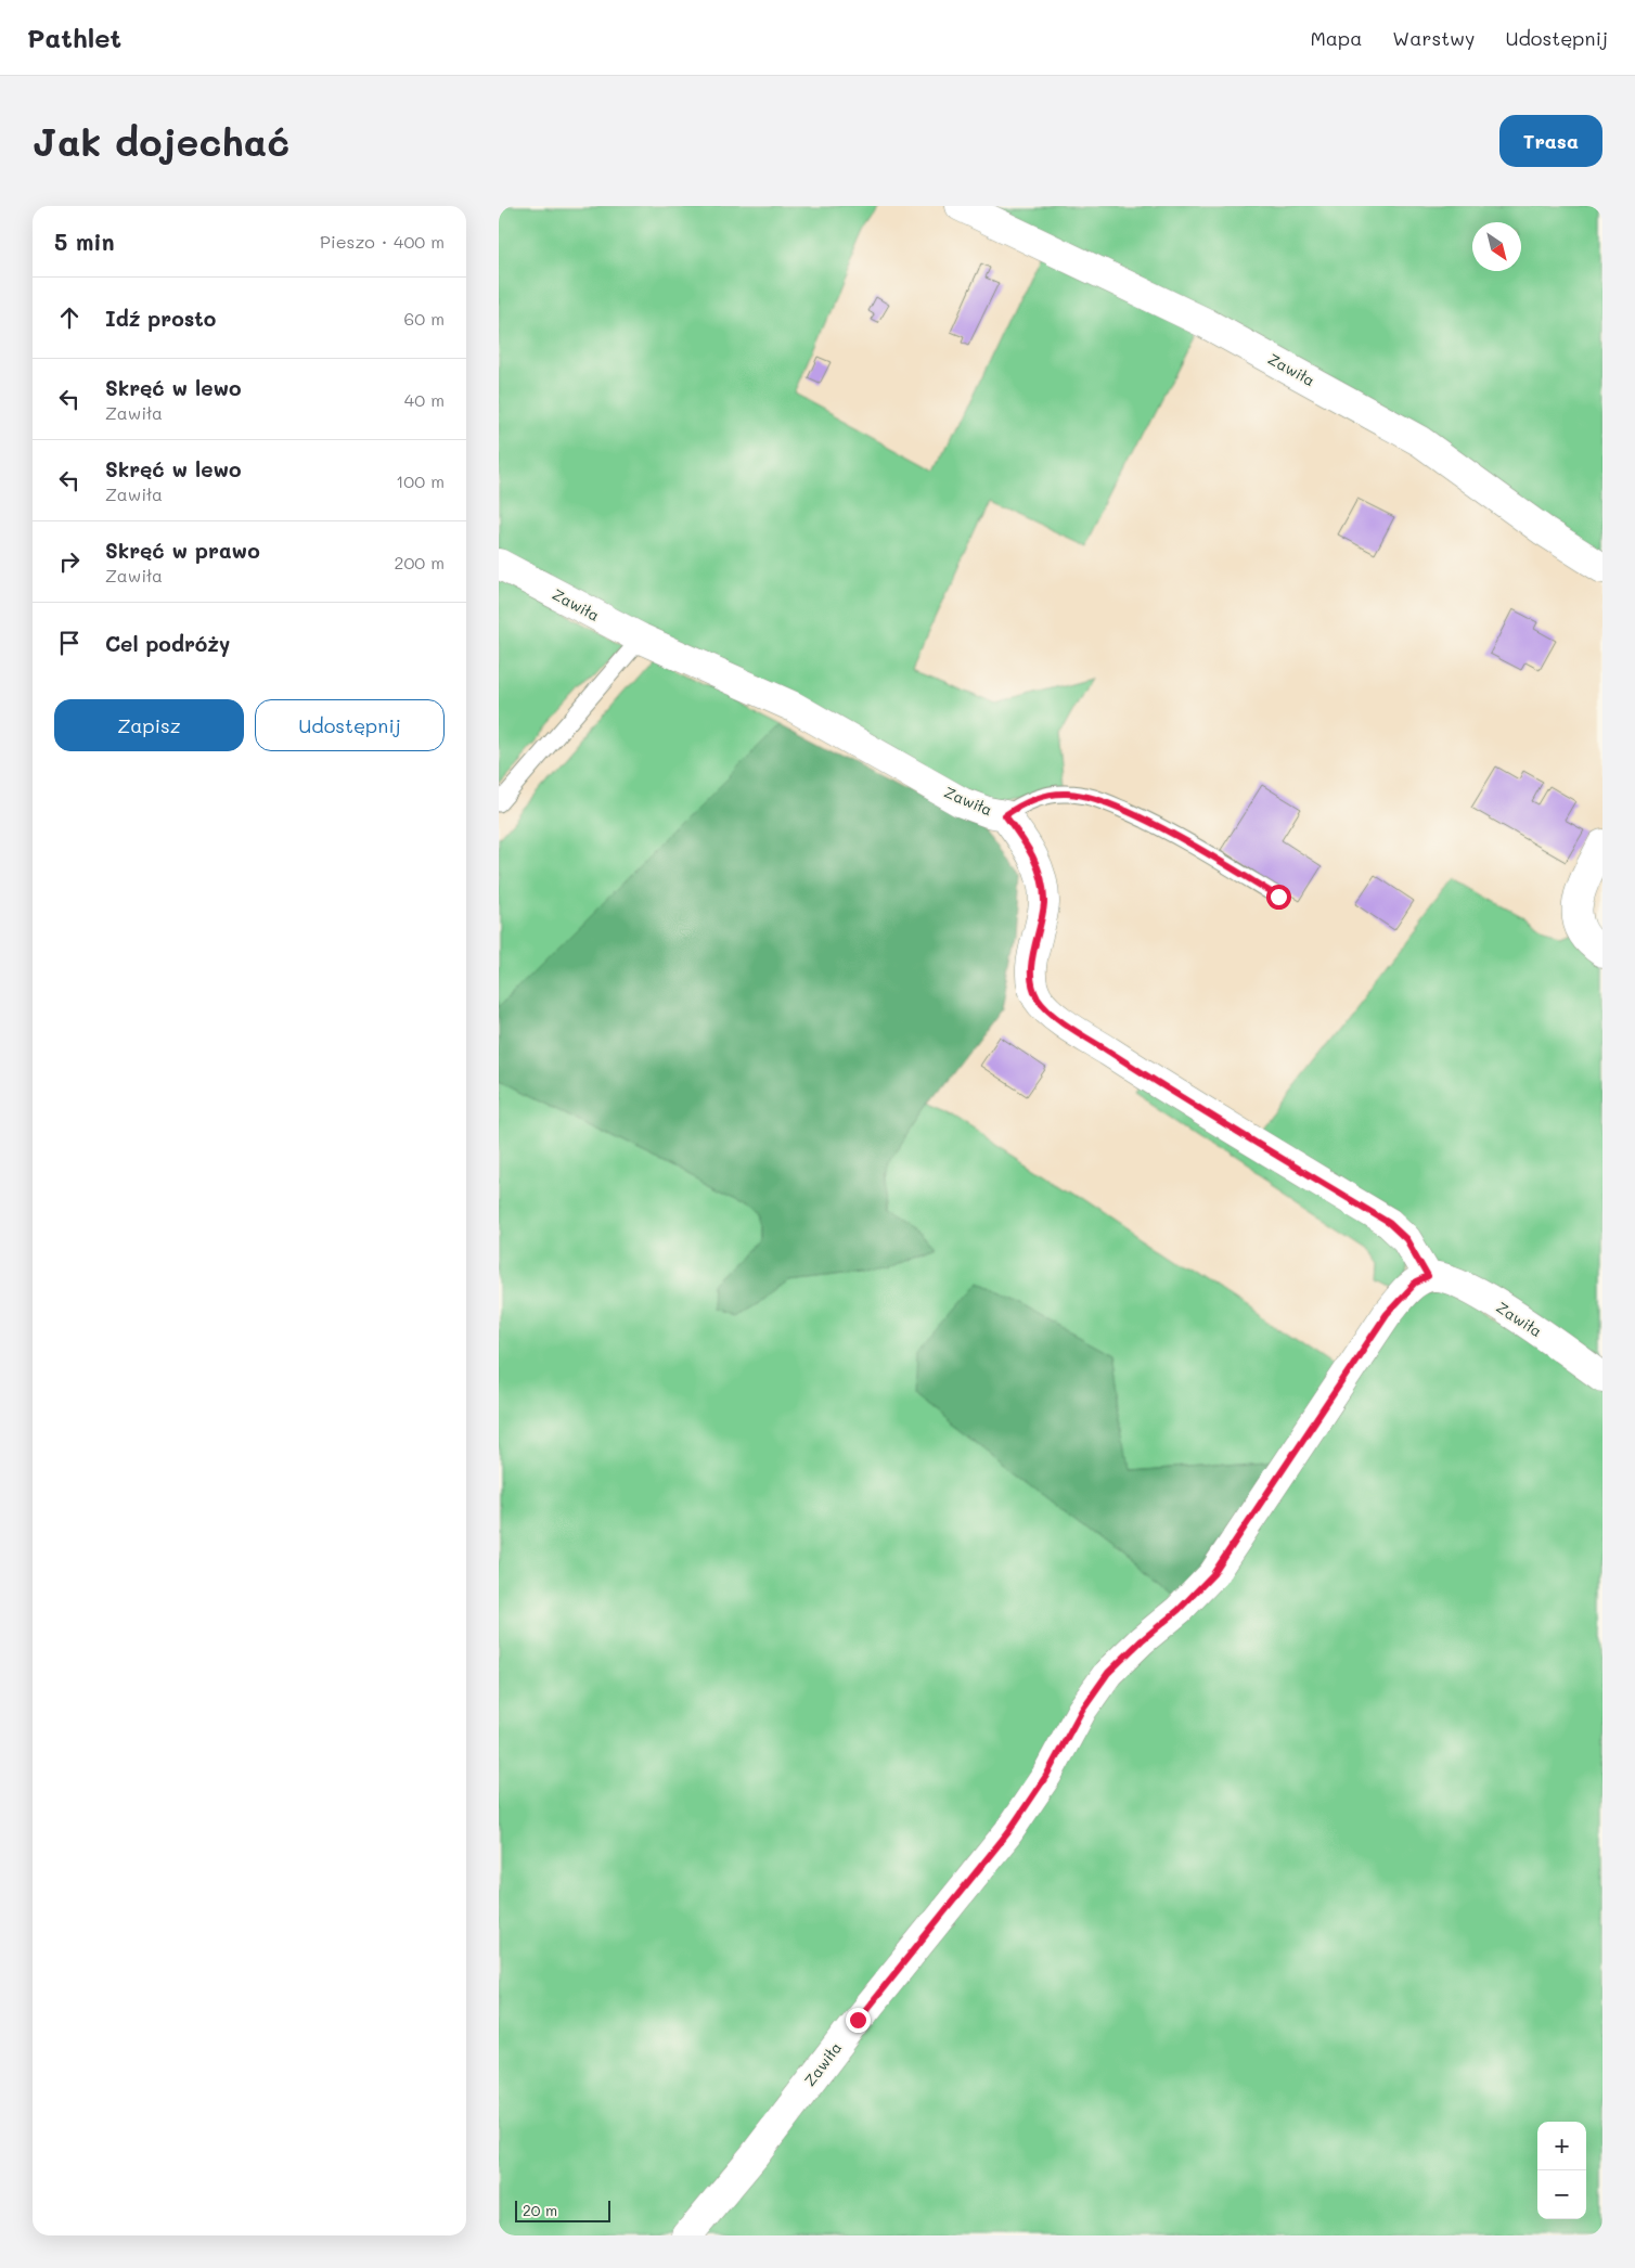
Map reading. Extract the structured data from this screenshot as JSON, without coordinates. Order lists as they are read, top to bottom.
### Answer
{
  "streets": {
    "street": ["Zawiła"]
  },
  "scale_bar": "20 m",
  "north": "bottom right",
  "page": {
    "header": "Pathlet",
    "nav": ["Mapa", "Warstwy", "Udostępnij"],
    "buttons": [
      "Trasa",
      ["Zapisz", "Udostępnij"]
    ],
    "title": "Jak dojechać",
    "heading": ["5 min", "Pieszo · 400 m"],
    "list": [
      ["Idź prosto", "60 m"],
      ["Skręć w lewo", "Zawiła", "40 m"],
      ["Skręć w lewo", "Zawiła", "100 m"],
      ["Skręć w prawo", "Zawiła", "200 m"],
      "Cel podróży"
    ],
    "map_buttons": ["+", "−"],
    "scale": "20 m"
  }
}
